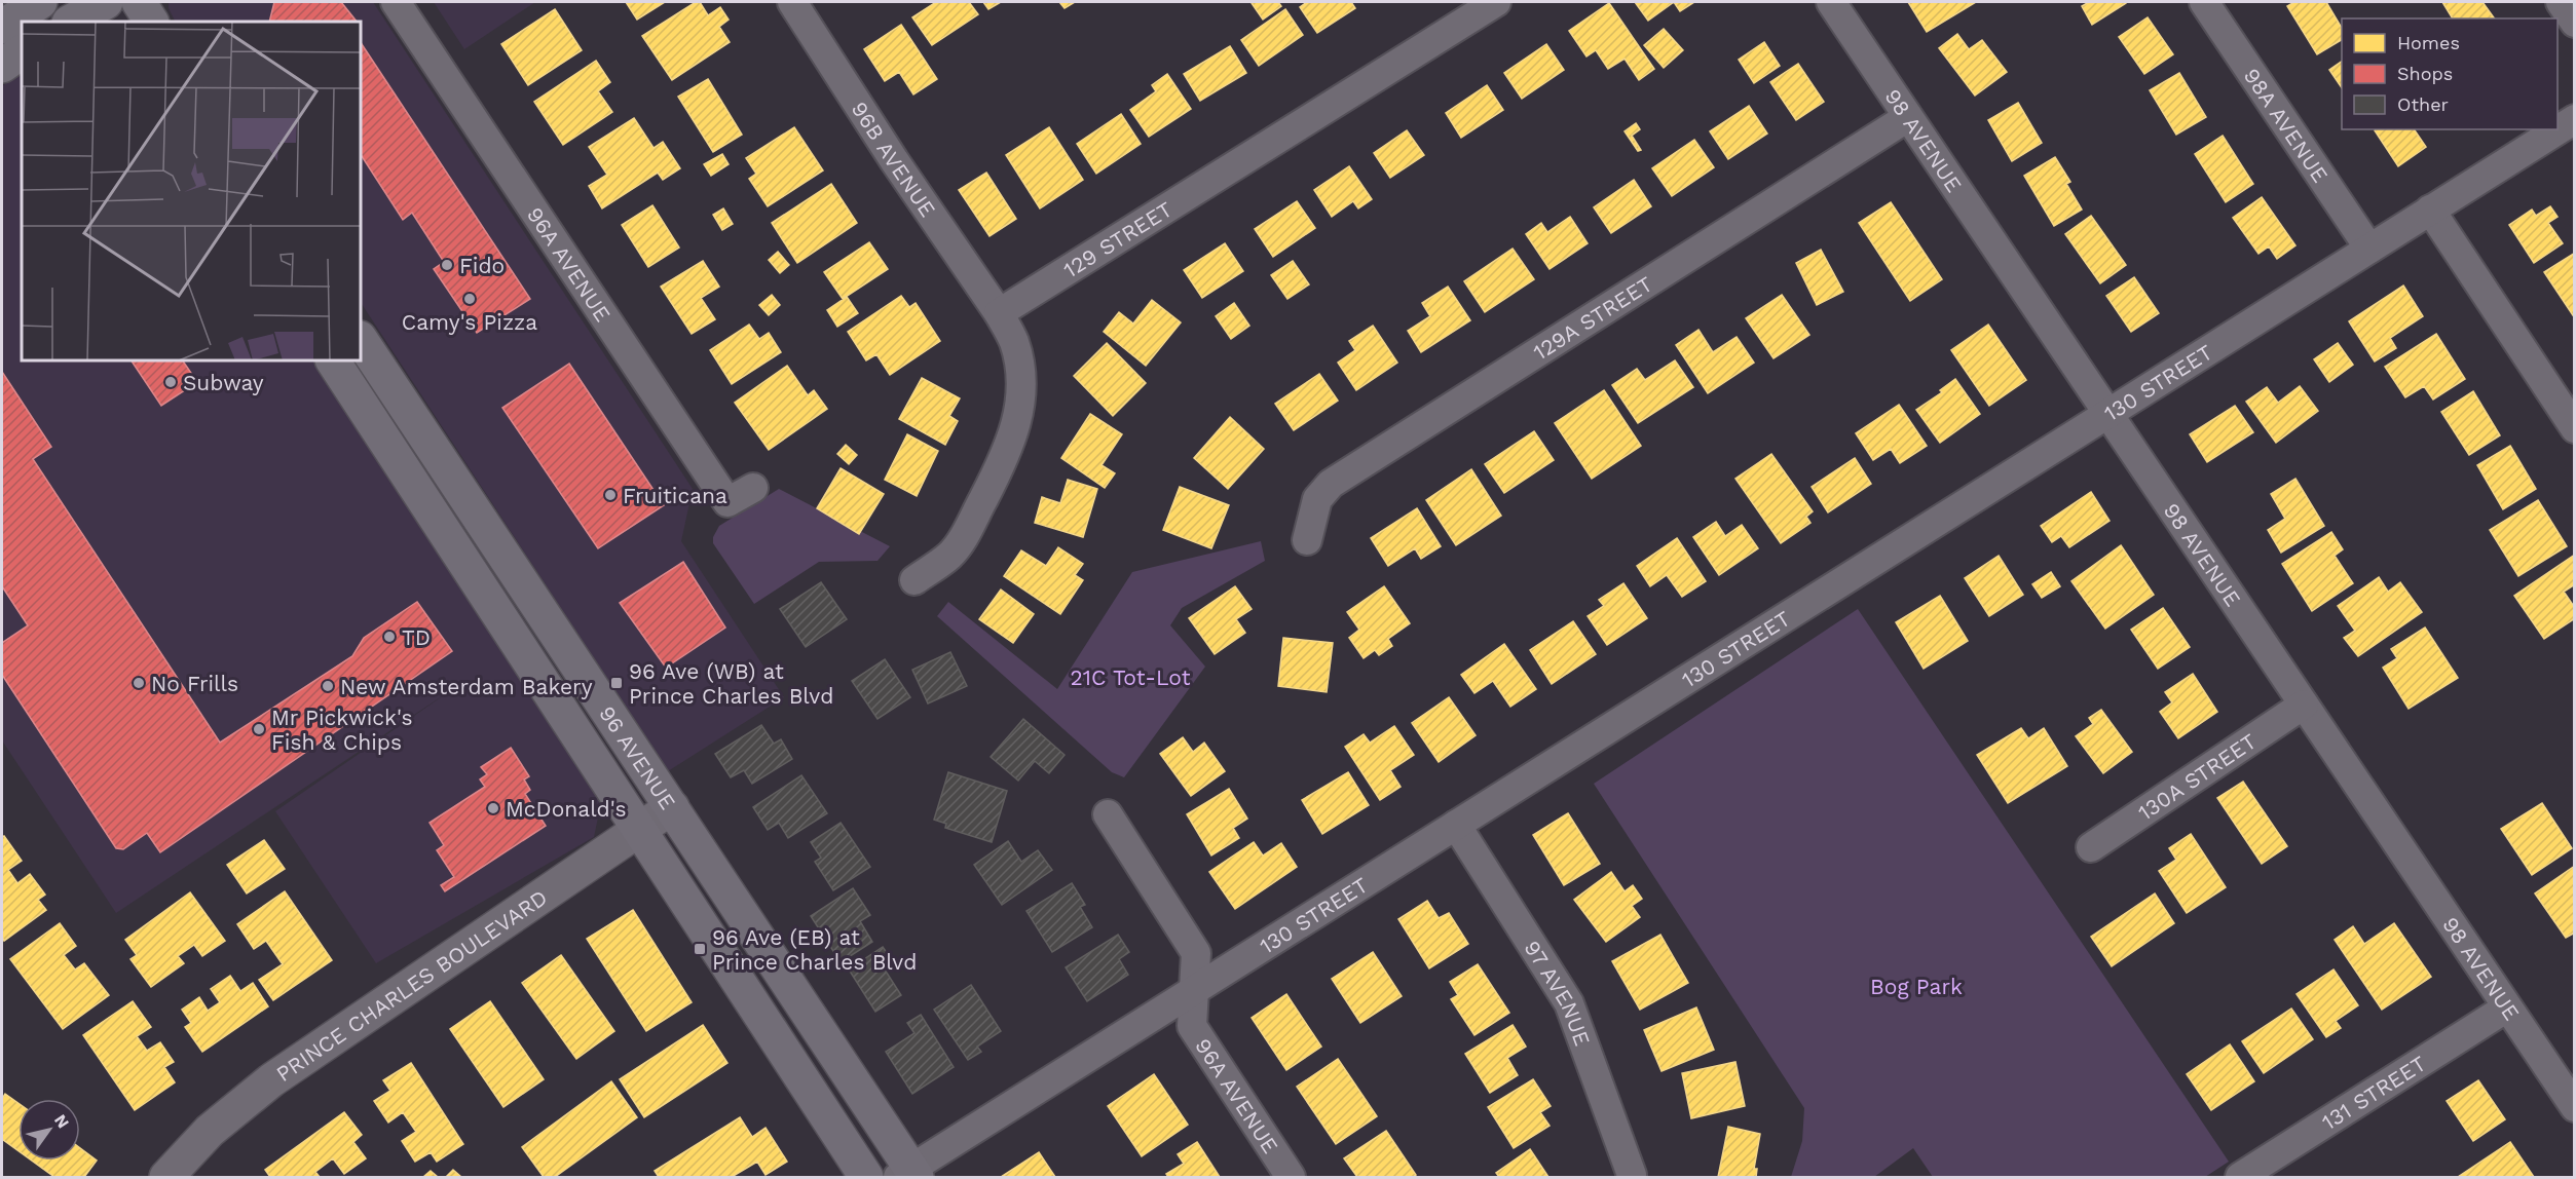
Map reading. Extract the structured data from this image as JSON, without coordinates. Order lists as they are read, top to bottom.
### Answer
{
  "streets": {
    "main road": ["96 AVENUE"],
    "street": [
      "98A AVENUE",
      "98 AVENUE",
      "96B AVENUE",
      "129 STREET",
      "96A AVENUE",
      "129A STREET",
      "130 STREET",
      "130A STREET",
      "PRINCE CHARLES BOULEVARD",
      "97 AVENUE",
      "131 STREET"
    ]
  },
  "crossings": [
    ["98A AVENUE", "130 STREET"],
    ["98 AVENUE", "129A STREET"],
    ["98 AVENUE", "130 STREET"],
    ["98 AVENUE", "130A STREET"],
    ["98 AVENUE", "131 STREET"],
    ["96B AVENUE", "129 STREET"],
    ["96A AVENUE", "130 STREET"],
    ["130 STREET", "96 AVENUE"],
    ["130 STREET", "97 AVENUE"],
    ["96 AVENUE", "PRINCE CHARLES BOULEVARD"]
  ],
  "parks": ["21C Tot-Lot", "Bog Park"],
  "places": {
    "other": [
      "Fido",
      "Camy's Pizza",
      "Subway",
      "Fruiticana",
      "TD",
      "No Frills",
      "New Amsterdam Bakery",
      "Mr Pickwick's Fish & Chips",
      "McDonald's"
    ],
    "transit": ["96 Ave (WB) at Prince Charles Blvd", "96 Ave (EB) at Prince Charles Blvd"]
  },
  "legend": ["Homes", "Shops", "Other"],
  "north": "top right"
}
